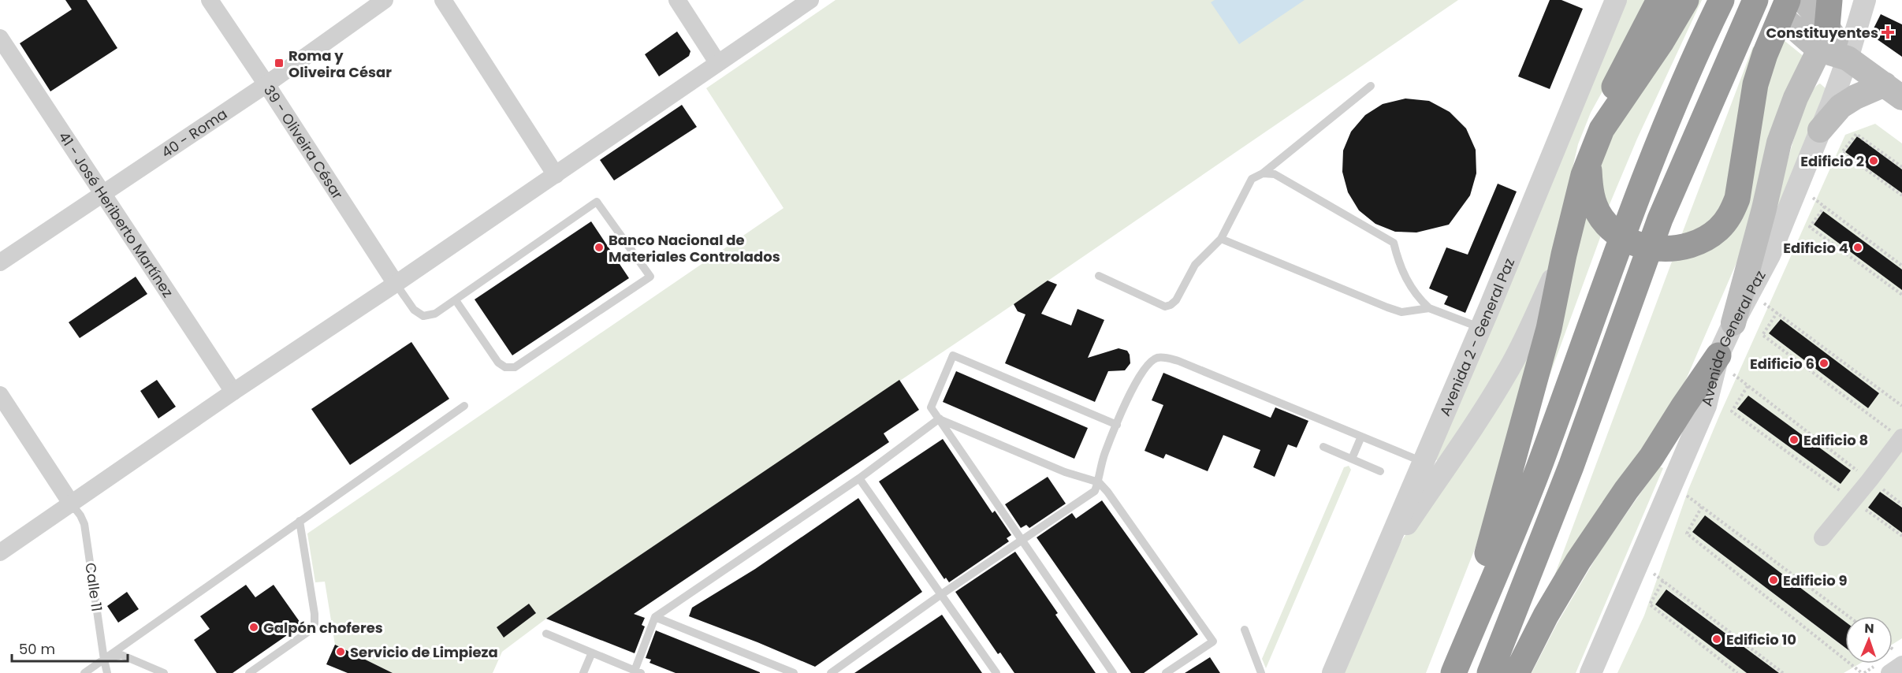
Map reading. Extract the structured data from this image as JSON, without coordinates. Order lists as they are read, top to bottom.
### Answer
{
  "streets": {
    "street": [
      "40 - Roma",
      "39 - Oliveira César",
      "41 - José Heriberto Martínez",
      "Avenida 2 - General Paz",
      "Avenida General Paz"
    ],
    "lane": ["Calle 11"]
  },
  "crossings": [
    ["40 - Roma", "39 - Oliveira César"],
    ["40 - Roma", "41 - José Heriberto Martínez"]
  ],
  "places": {
    "health": ["Constituyentes"],
    "transit": ["Roma y Oliveira César"],
    "other": [
      "Edificio 2",
      "Banco Nacional de Materiales Controlados",
      "Edificio 4",
      "Edificio 6",
      "Edificio 8",
      "Edificio 9",
      "Galpón choferes",
      "Edificio 10",
      "Servicio de Limpieza"
    ]
  },
  "scale_bar": "50 m",
  "north": "top"
}
